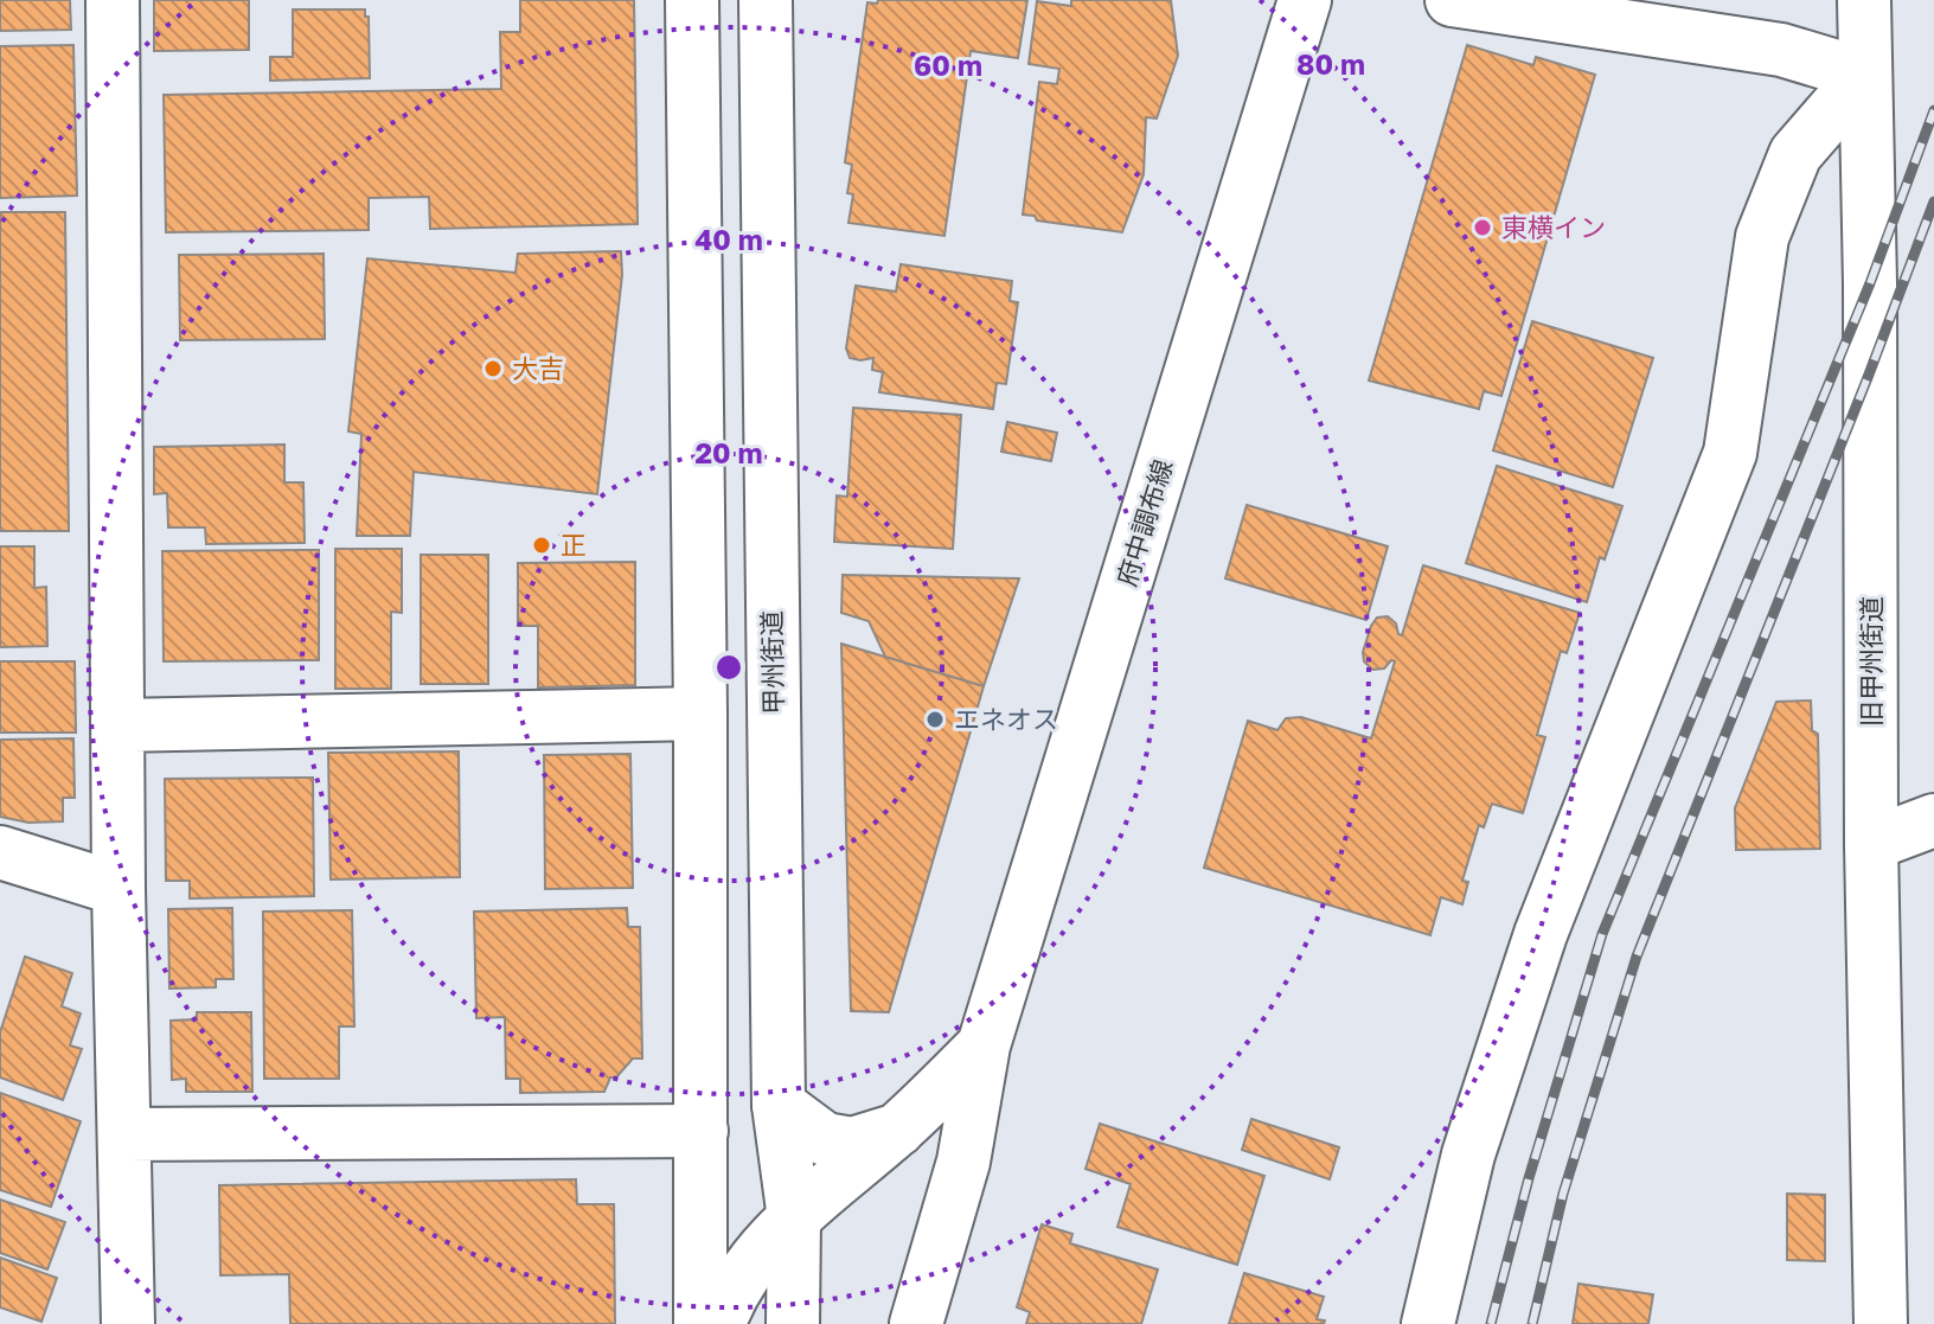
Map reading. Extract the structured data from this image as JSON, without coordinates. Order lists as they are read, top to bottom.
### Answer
{
  "streets": {
    "main road": ["府中調布線", "旧甲州街道", "甲州街道"]
  },
  "places": [
    "東横イン",
    "大吉",
    "正",
    "エネオス"
  ],
  "rings": [
    "80 m",
    "60 m",
    "40 m",
    "20 m"
  ]
}
